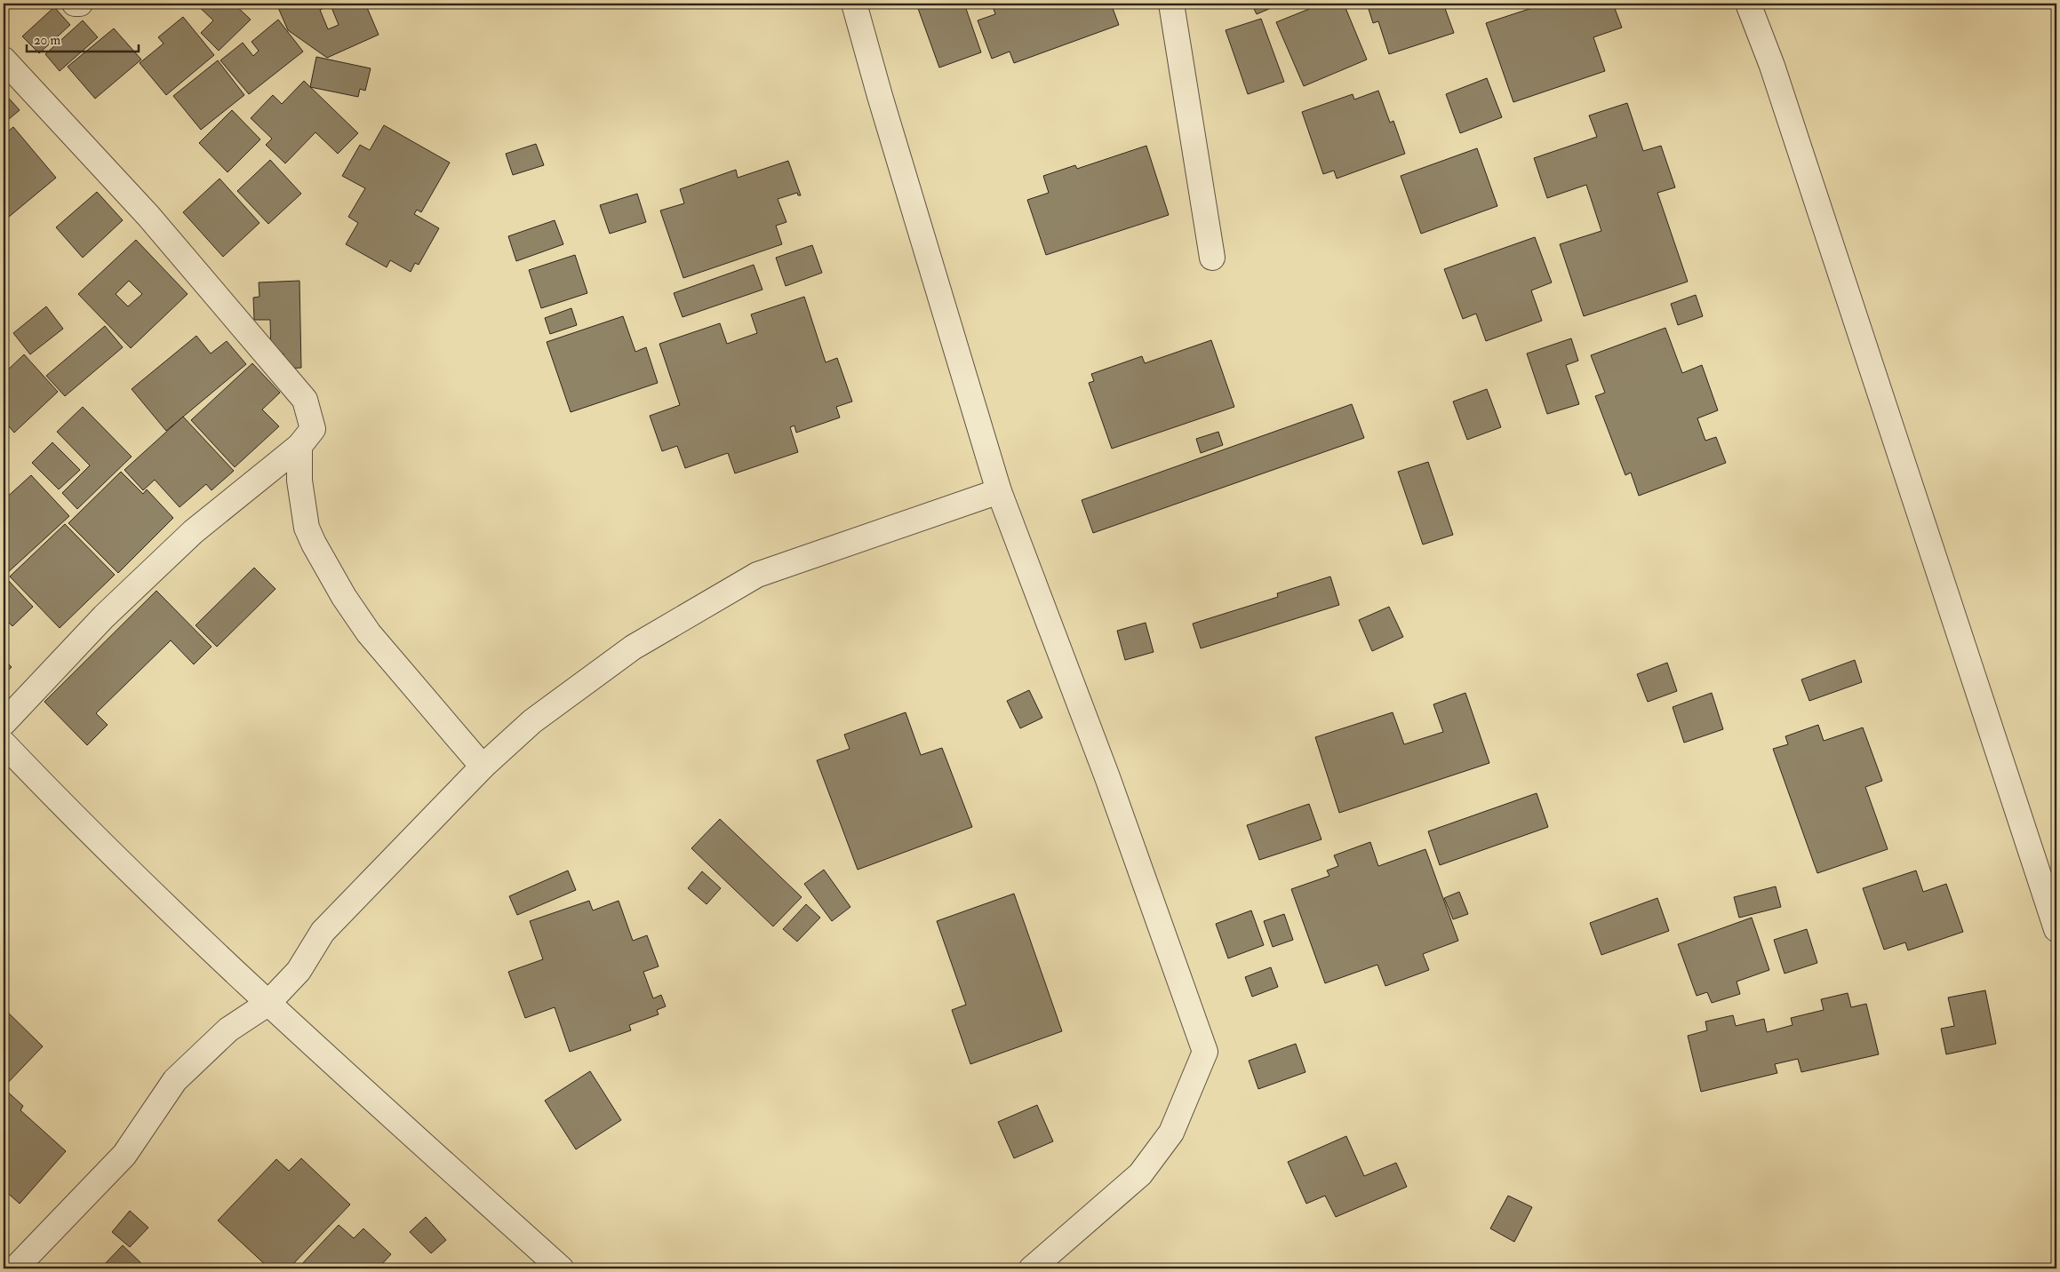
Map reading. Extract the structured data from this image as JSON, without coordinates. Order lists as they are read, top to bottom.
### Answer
{
  "scale_bar": "20 m"
}
